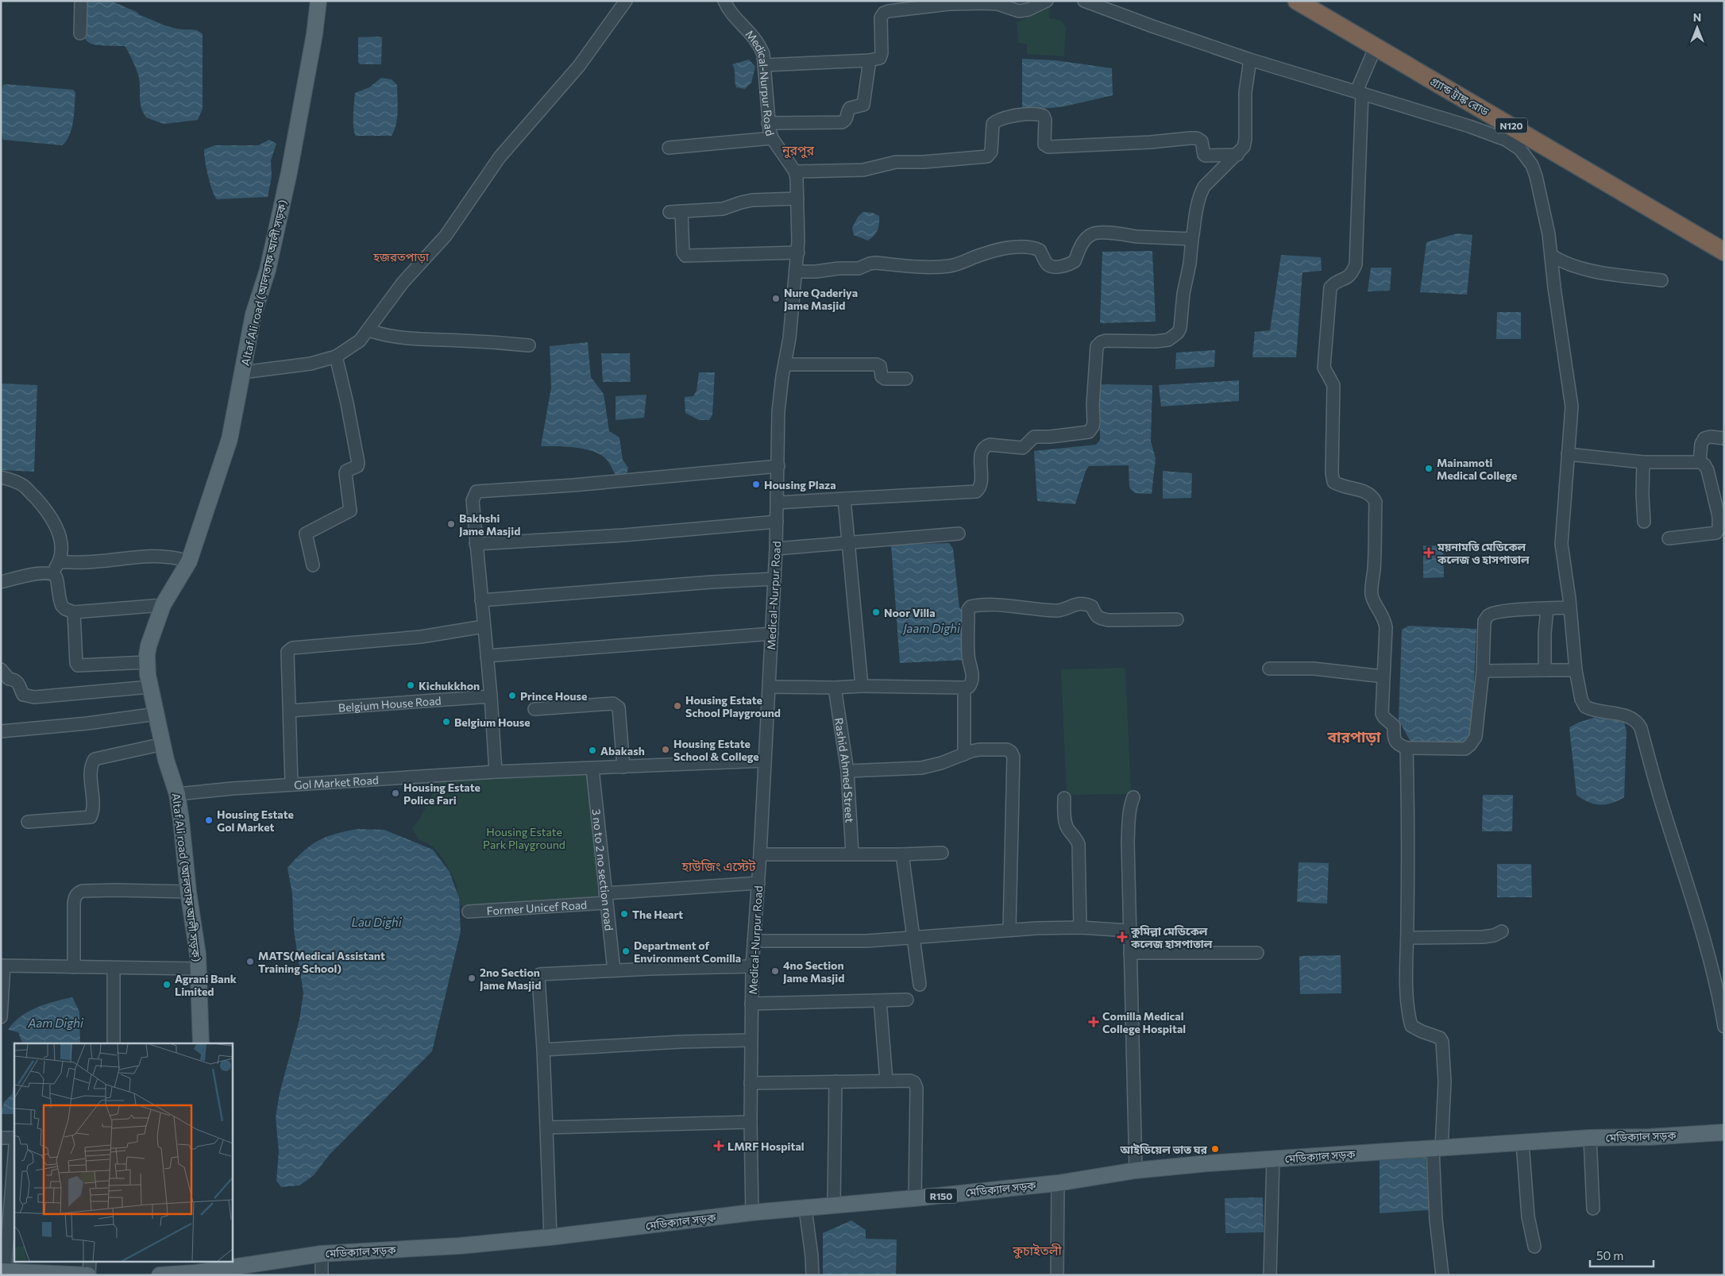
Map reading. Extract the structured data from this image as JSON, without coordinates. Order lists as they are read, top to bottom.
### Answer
{
  "streets": {
    "highway": ["গ্র্যান্ড ট্রাঙ্ক রোড", "N120"],
    "main road": ["Altaf Ali road (আলতাফ আলী সড়ক)", "মেডিক্যাল সড়ক", "R150"],
    "street": [
      "Medical-Nurpur Road",
      "Belgium House Road",
      "Rashid Ahmed Street",
      "Gol Market Road",
      "3 no to 2 no section road",
      "Former Unicef Road"
    ]
  },
  "crossings": [
    ["Medical-Nurpur Road", "Gol Market Road"],
    ["Medical-Nurpur Road", "Former Unicef Road"],
    ["Medical-Nurpur Road", "মেডিক্যাল সড়ক"],
    ["Altaf Ali road (আলতাফ আলী সড়ক)", "Gol Market Road"],
    ["Gol Market Road", "3 no to 2 no section road"],
    ["3 no to 2 no section road", "Former Unicef Road"]
  ],
  "districts": [
    "নুরপুর",
    "হজরতপাড়া",
    "বারপাড়া",
    "হাউজিং এস্টেট",
    "কুচাইতলী"
  ],
  "water": ["Jaam Dighi", "Lau Dighi", "Aam Dighi"],
  "parks": ["Housing Estate Park Playground"],
  "places": {
    "other": [
      "Nure Qaderiya Jame Masjid",
      "Mainamoti Medical College",
      "Housing Plaza",
      "Bakhshi Jame Masjid",
      "Noor Villa",
      "Kichukkhon",
      "Prince House",
      "Housing Estate School Playground",
      "Belgium House",
      "Housing Estate School & College",
      "Abakash",
      "Housing Estate Police Fari",
      "Housing Estate Gol Market",
      "The Heart",
      "Department of Environment Comilla",
      "MATS(Medical Assistant Training School)",
      "4no Section Jame Masjid",
      "2no Section Jame Masjid",
      "Agrani Bank Limited",
      "আইডিয়েল ভাত ঘর"
    ],
    "health": [
      "ময়নামতি মেডিকেল কলেজ ও হাসপাতাল",
      "কুমিল্লা মেডিকেল কলেজ হাসপাতাল",
      "Comilla Medical College Hospital",
      "LMRF Hospital"
    ]
  },
  "scale_bar": "50 m",
  "north": "top"
}
